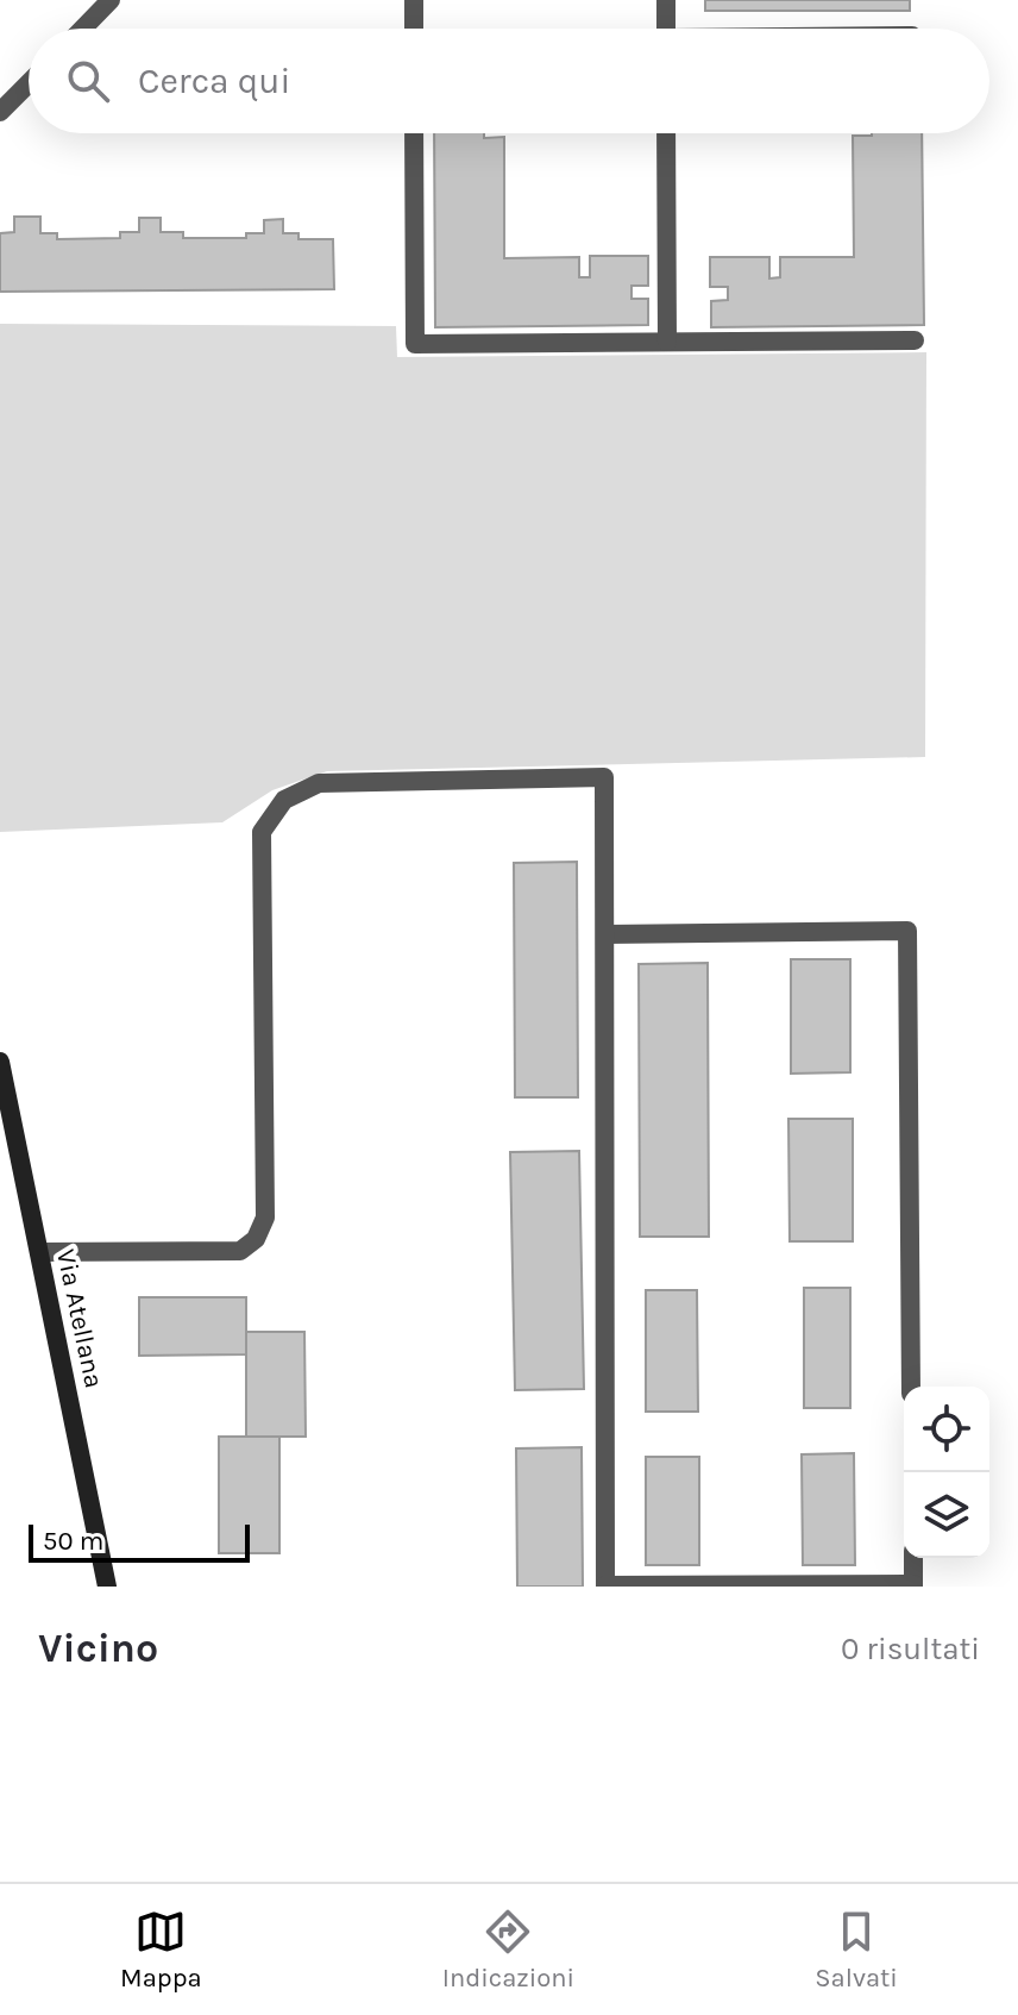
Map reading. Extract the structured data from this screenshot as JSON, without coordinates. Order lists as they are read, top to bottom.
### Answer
{
  "streets": {
    "main road": ["Via Atellana"]
  },
  "scale_bar": "50 m",
  "page": {
    "search": "Cerca qui",
    "scale": "50 m",
    "heading": ["Vicino", "0 risultati"],
    "nav": ["Mappa", "Indicazioni", "Salvati"]
  }
}
